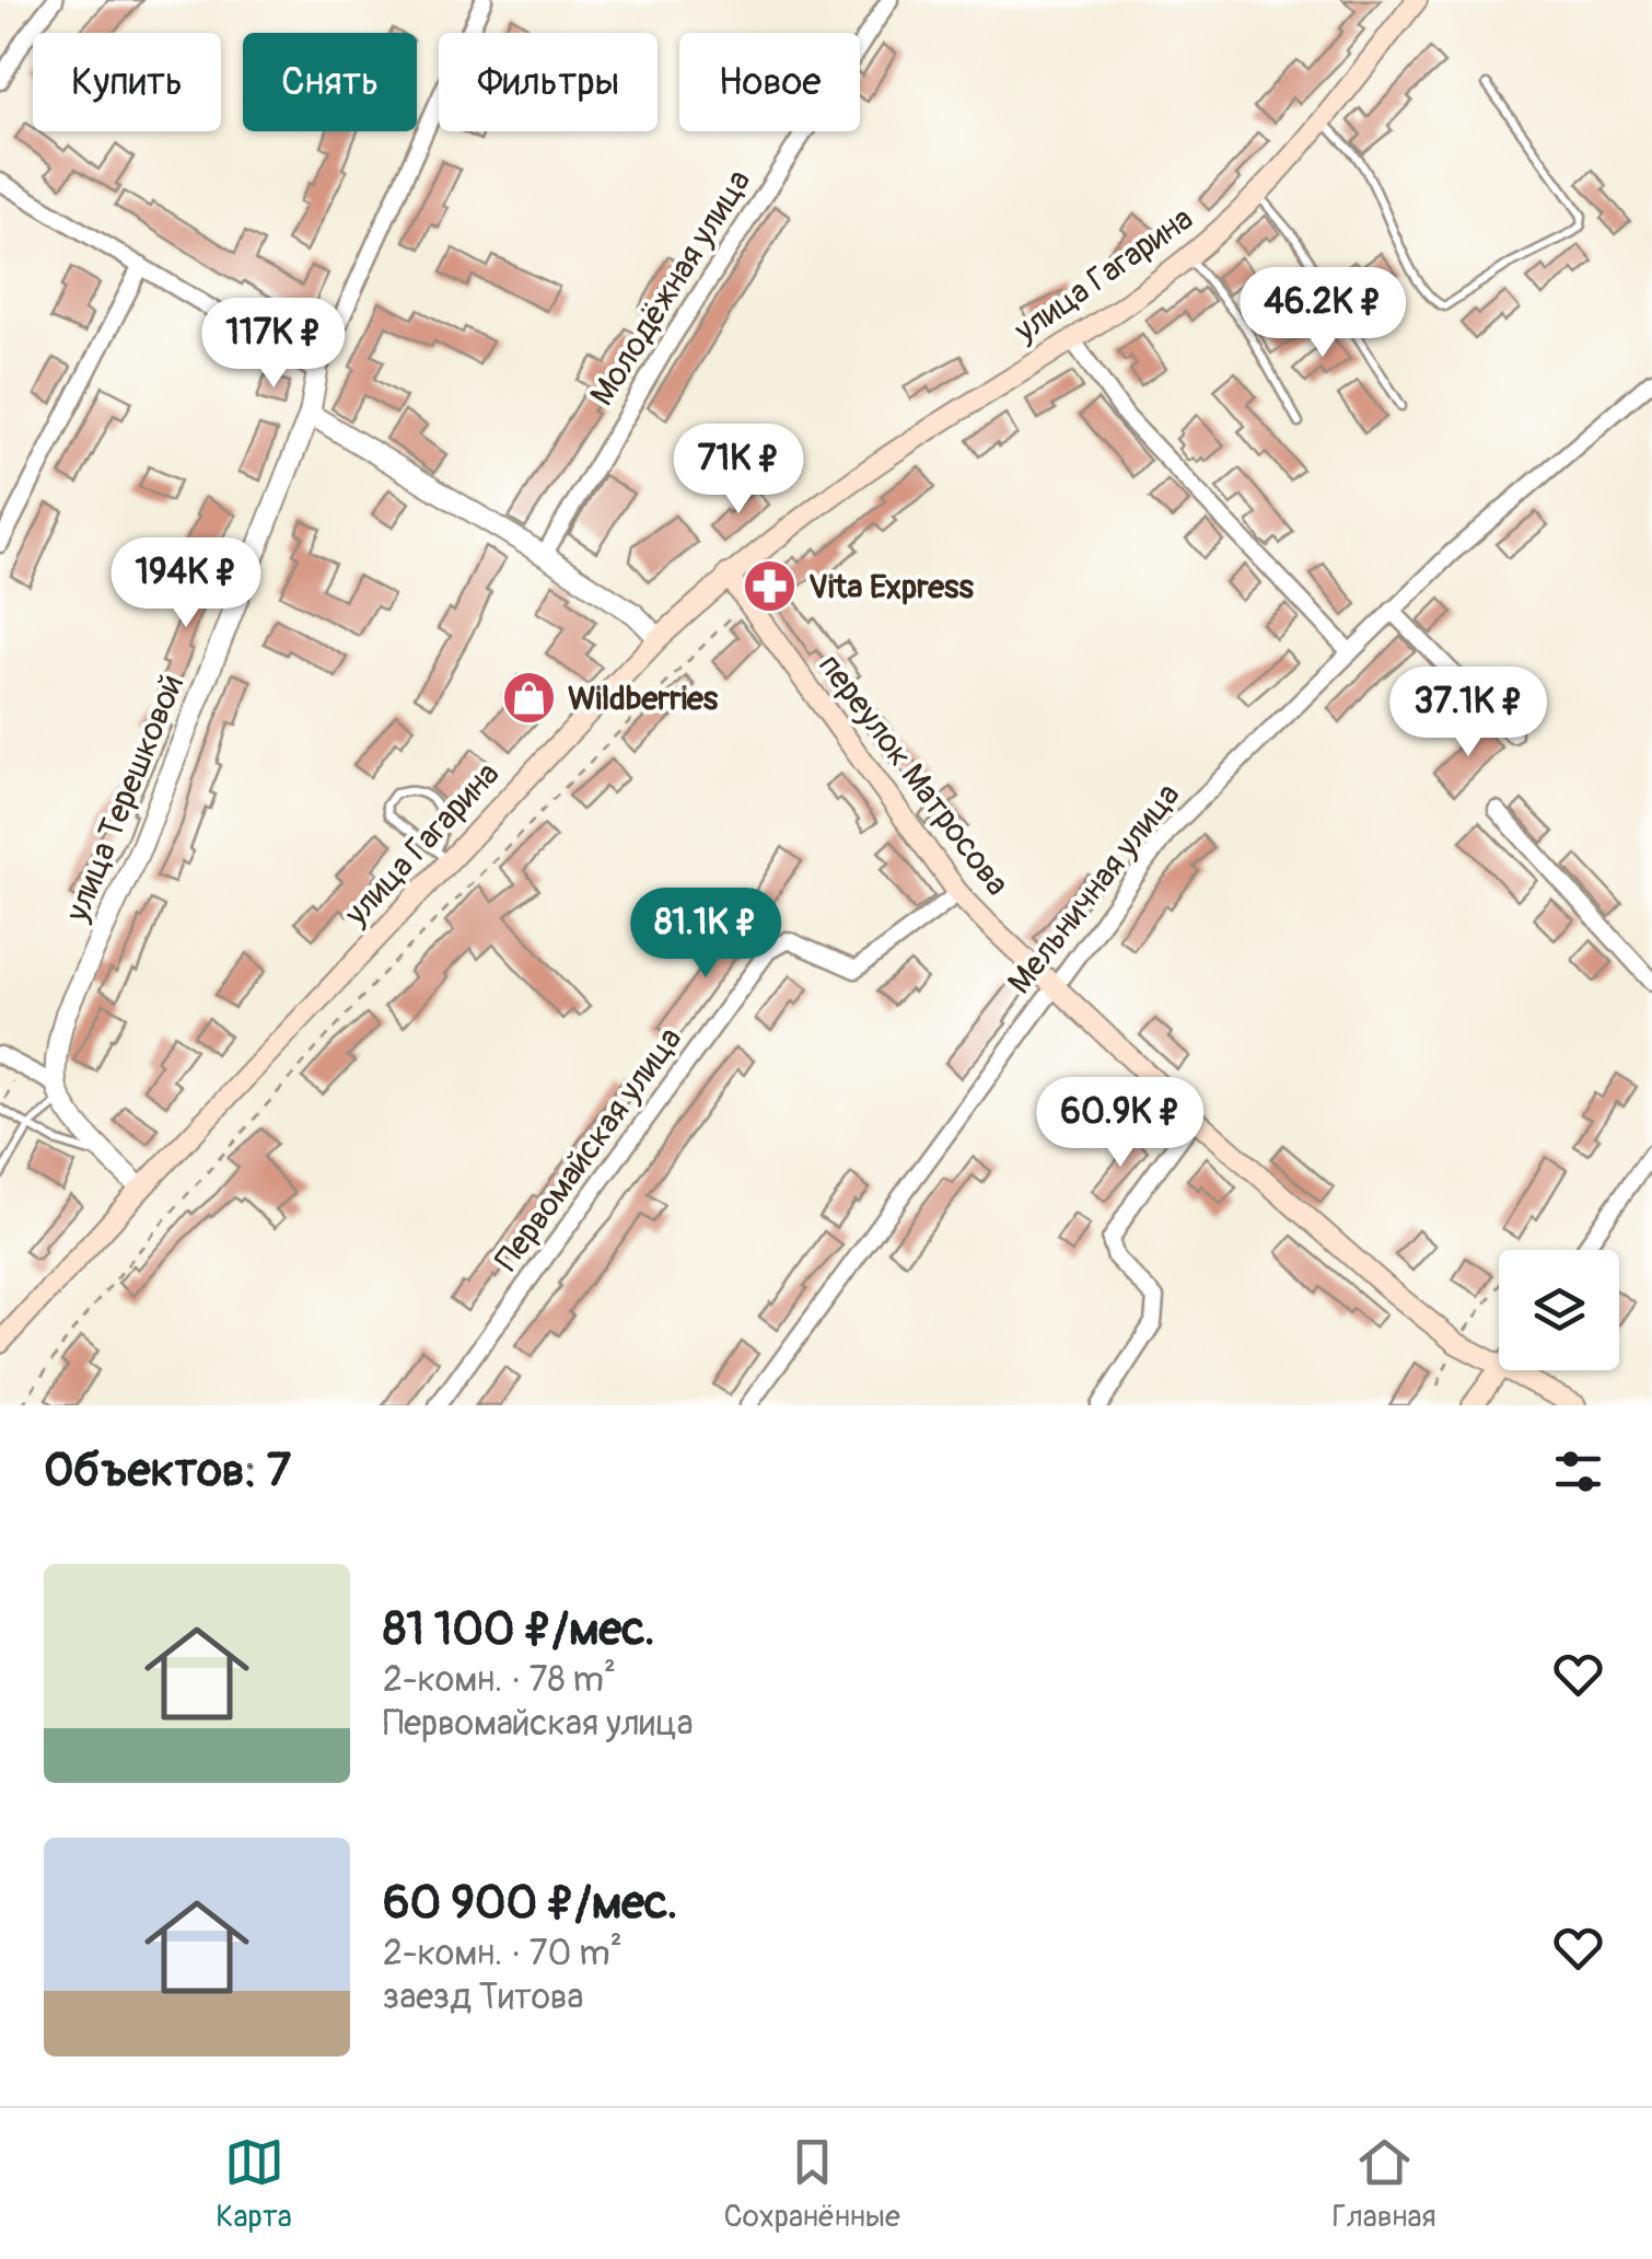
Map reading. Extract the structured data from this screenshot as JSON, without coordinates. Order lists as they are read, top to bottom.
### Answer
{
  "streets": {
    "main road": ["улица Гагарина", "переулок Матросова"],
    "street": [
      "Молодёжная улица",
      "улица Терешковой",
      "Мельничная улица",
      "Первомайская улица"
    ]
  },
  "crossings": [
    ["улица Гагарина", "переулок Матросова"],
    ["переулок Матросова", "Мельничная улица"],
    ["переулок Матросова", "Первомайская улица"]
  ],
  "places": {
    "pharmacy": ["Vita Express"],
    "shop": ["Wildberries"]
  },
  "page": {
    "chip": [
      "Купить",
      "Снять",
      "Фильтры",
      "Новое"
    ],
    "price": [
      "46.2K ₽",
      "117K ₽",
      "71K ₽",
      "194K ₽",
      "37.1K ₽",
      "81.1K ₽",
      "60.9K ₽"
    ],
    "heading": "Объектов: 7",
    "list": [
      {
        "name": "81 100 ₽/мес.",
        "note": "2-комн. · 78 m² · Первомайская улица"
      },
      {
        "name": "60 900 ₽/мес.",
        "note": "2-комн. · 70 m² · заезд Титова"
      }
    ],
    "tabs": ["Карта", "Сохранённые", "Главная"]
  }
}
